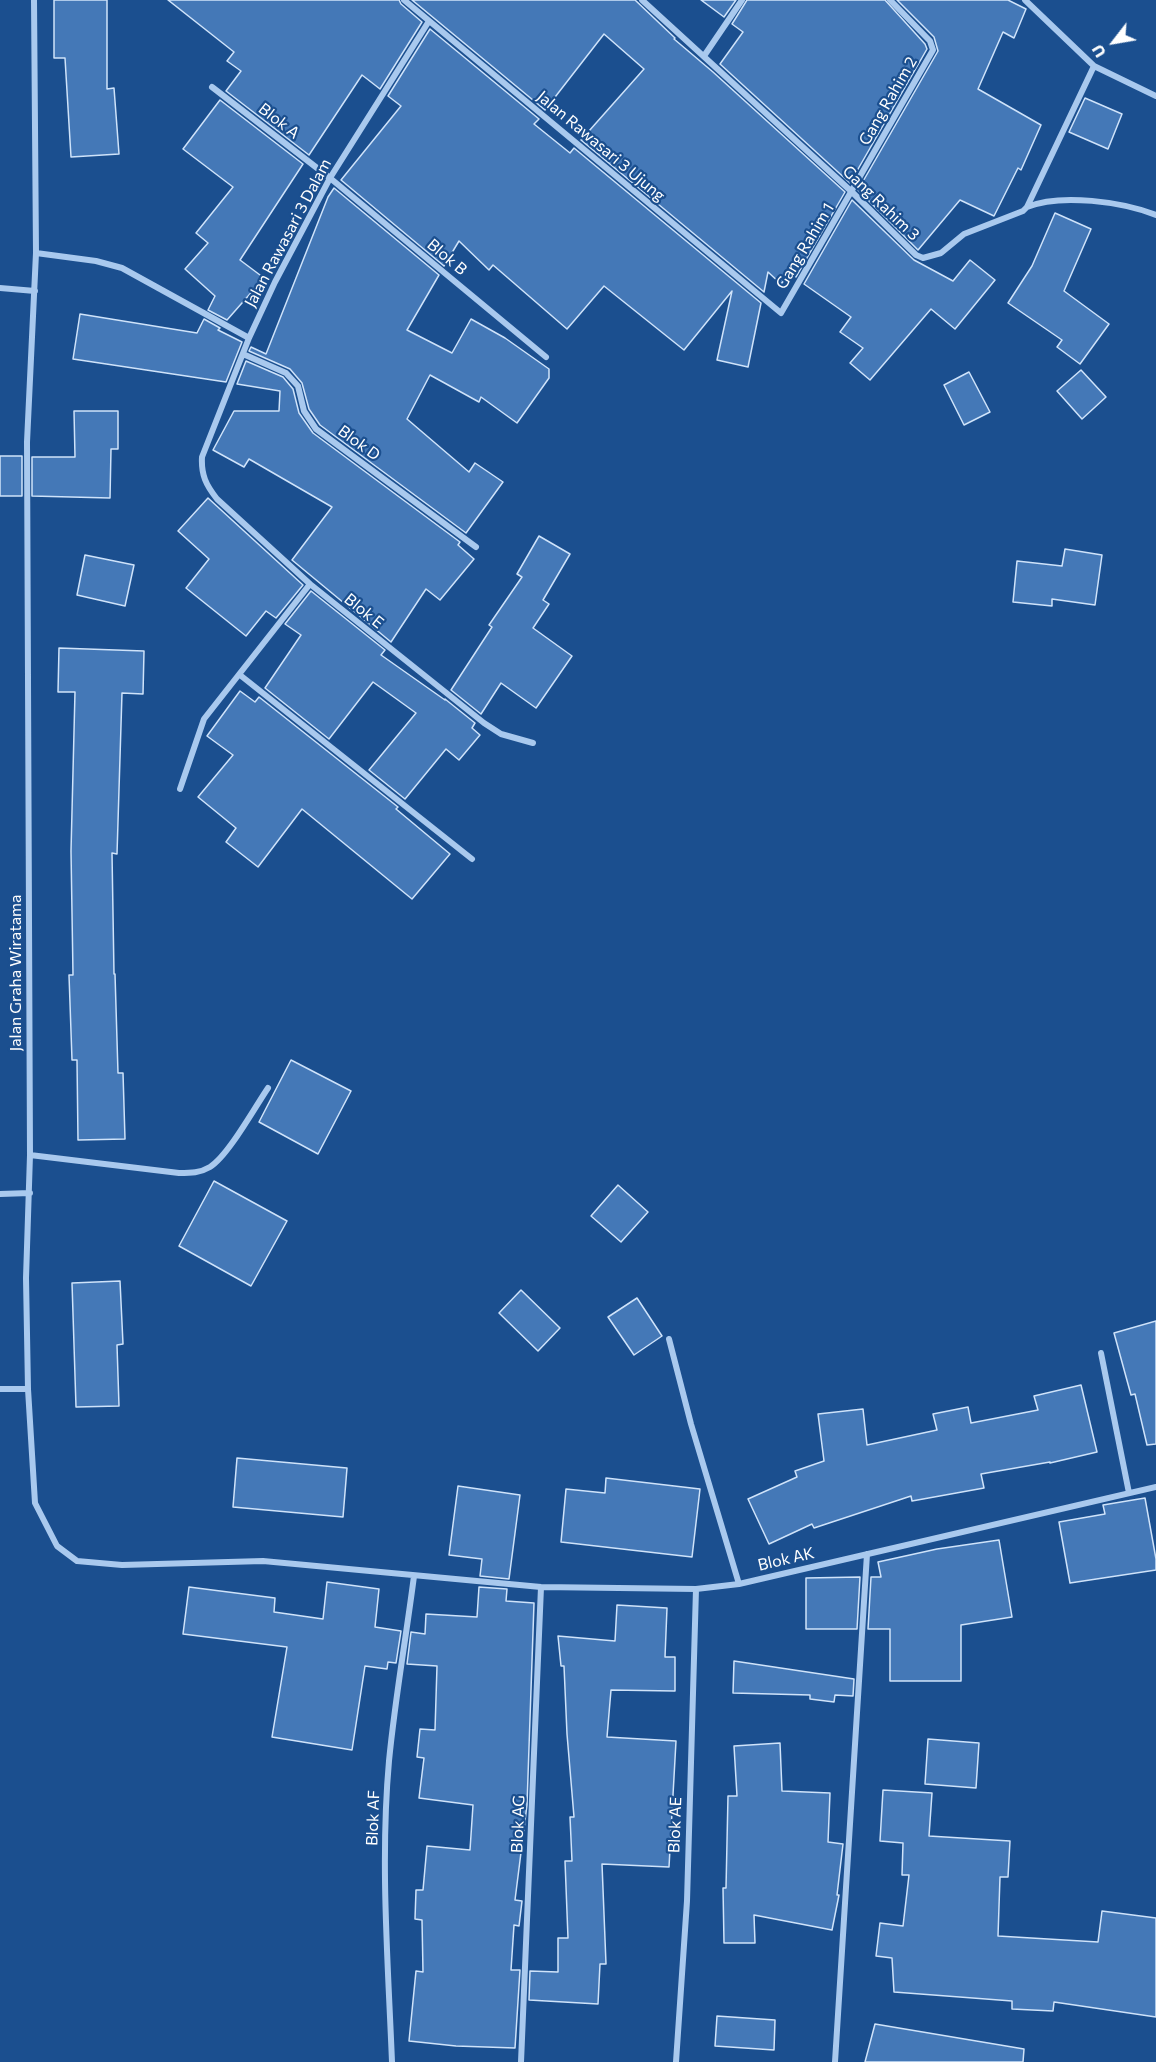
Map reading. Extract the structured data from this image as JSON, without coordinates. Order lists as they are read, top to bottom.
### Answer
{
  "streets": {
    "street": [
      "Gang Rahim 2",
      "Blok A",
      "Jalan Rawasari 3 Ujung",
      "Gang Rahim 3",
      "Jalan Rawasari 3 Dalam",
      "Gang Rahim 1",
      "Blok B",
      "Blok D",
      "Blok E",
      "Jalan Graha Wiratama",
      "Blok AK",
      "Blok AF",
      "Blok AG",
      "Blok AE"
    ]
  },
  "crossings": [
    ["Gang Rahim 2", "Gang Rahim 3"],
    ["Gang Rahim 2", "Gang Rahim 1"],
    ["Blok A", "Jalan Rawasari 3 Dalam"],
    ["Blok A", "Blok B"],
    ["Jalan Rawasari 3 Ujung", "Jalan Rawasari 3 Dalam"],
    ["Jalan Rawasari 3 Ujung", "Gang Rahim 1"],
    ["Gang Rahim 3", "Gang Rahim 1"],
    ["Jalan Rawasari 3 Dalam", "Blok B"],
    ["Jalan Rawasari 3 Dalam", "Blok D"],
    ["Jalan Rawasari 3 Dalam", "Blok E"],
    ["Jalan Graha Wiratama", "Blok AK"],
    ["Blok AK", "Blok AF"],
    ["Blok AK", "Blok AG"],
    ["Blok AK", "Blok AE"]
  ],
  "north": "bottom left"
}
